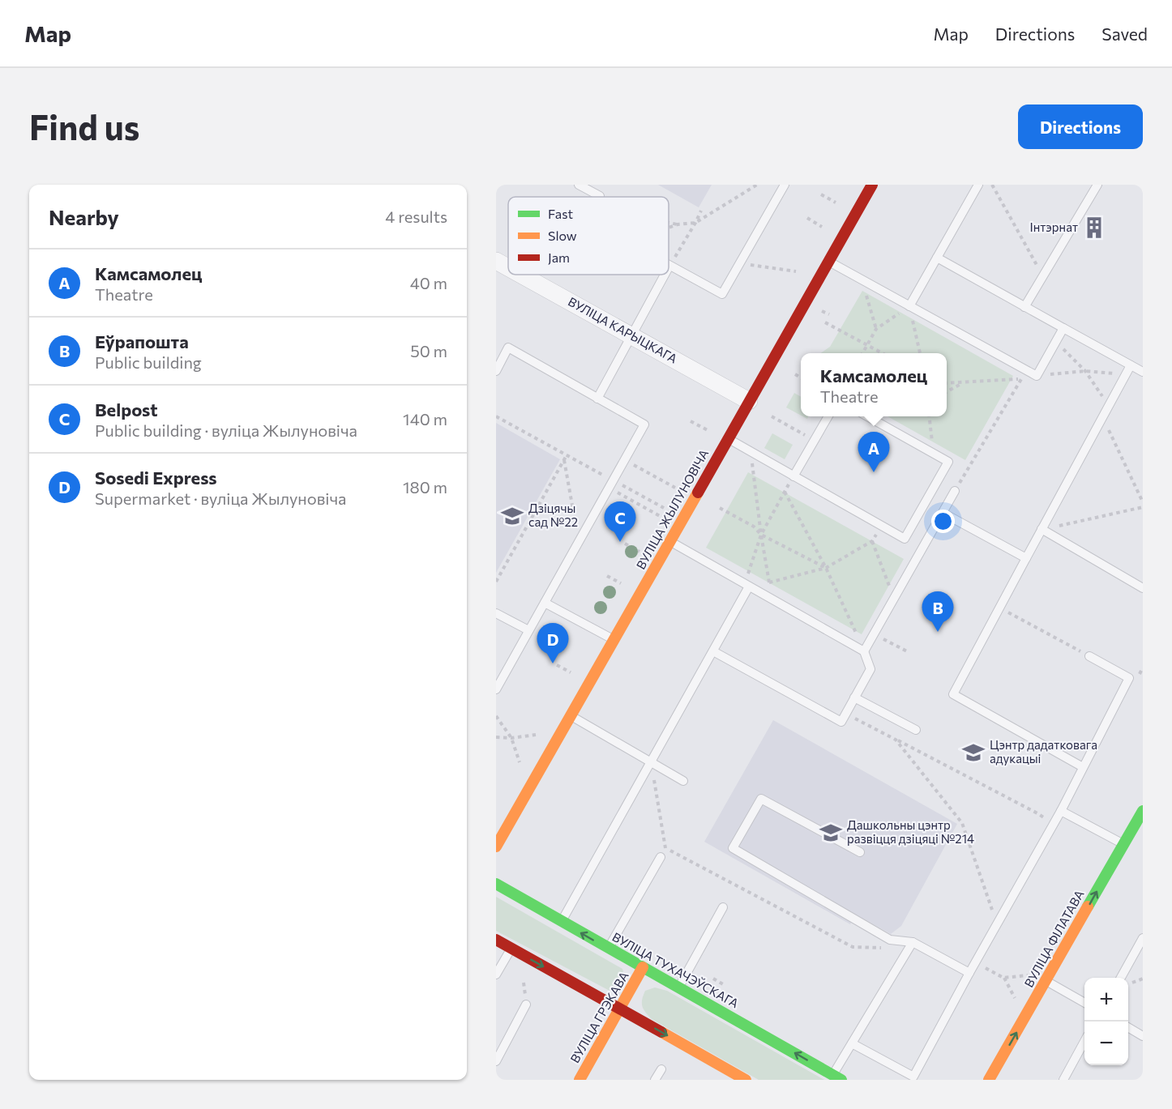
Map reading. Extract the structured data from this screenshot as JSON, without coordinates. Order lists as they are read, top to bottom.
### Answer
{
  "streets": {
    "main road": [
      "ВУЛІЦА ЖЫЛУНОВІЧА",
      "ВУЛІЦА ФІЛАТАВА",
      "ВУЛІЦА ТУХАЧЭЎСКАГА",
      "ВУЛІЦА ГРЭКАВА"
    ],
    "street": ["ВУЛІЦА КАРЫЦКАГА"]
  },
  "crossings": [
    ["ВУЛІЦА КАРЫЦКАГА", "ВУЛІЦА ЖЫЛУНОВІЧА"],
    ["ВУЛІЦА ТУХАЧЭЎСКАГА", "ВУЛІЦА ГРЭКАВА"]
  ],
  "one_way": ["ВУЛІЦА ФІЛАТАВА"],
  "places": {
    "building": ["Інтэрнат"],
    "school or university": ["Дзіцячы сад №22", "Цэнтр дадатковага адукацыі", "Дашкольны цэнтр развіцця дзіцяці №214"]
  },
  "legend": ["Fast", "Slow", "Jam"],
  "page": {
    "header": "Map",
    "nav": ["Map", "Directions", "Saved"],
    "buttons": "Directions",
    "title": "Find us",
    "heading": ["Nearby", "4 results"],
    "list": [
      {
        "mark": "A",
        "name": "Камсамолец",
        "note": "Theatre",
        "value": "40 m"
      },
      {
        "mark": "B",
        "name": "Еўрапошта",
        "note": "Public building",
        "value": "50 m"
      },
      {
        "mark": "C",
        "name": "Belpost",
        "note": "Public building · вуліца Жылуновіча",
        "value": "140 m"
      },
      {
        "mark": "D",
        "name": "Sosedi Express",
        "note": "Supermarket · вуліца Жылуновіча",
        "value": "180 m"
      }
    ],
    "popup": ["Камсамолец", "Theatre"],
    "pins": [
      "A",
      "C",
      "B",
      "D"
    ],
    "map_buttons": ["+", "−"]
  }
}
